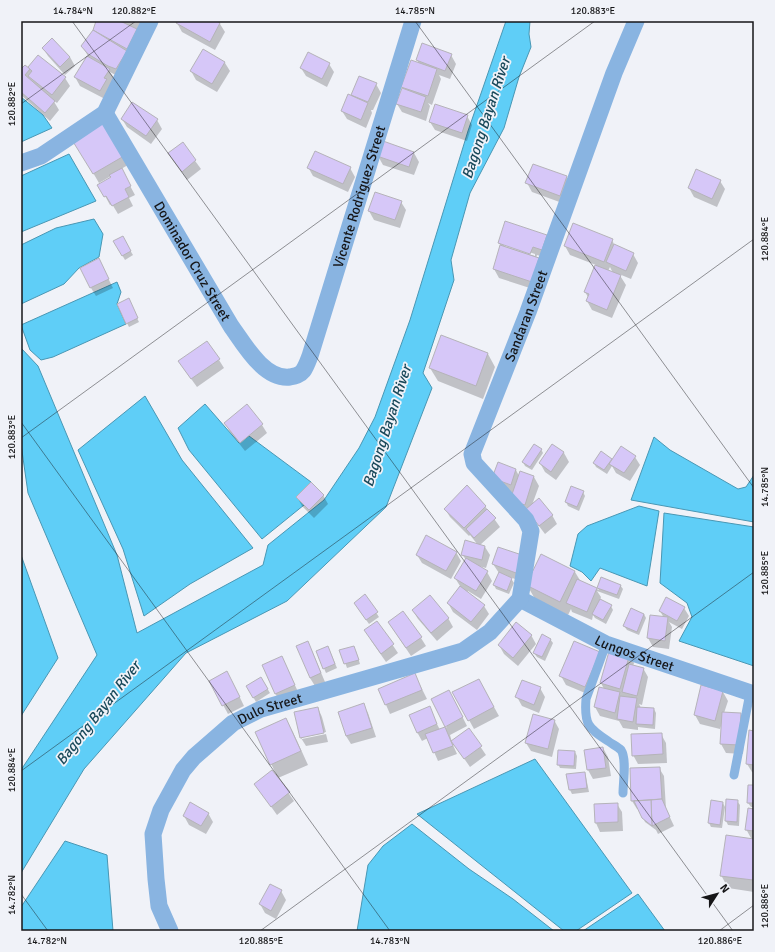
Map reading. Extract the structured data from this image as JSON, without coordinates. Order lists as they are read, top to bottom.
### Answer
{
  "streets": {
    "street": [
      "Vicente Rodriguez Street",
      "Dominador Cruz Street",
      "Sandaran Street",
      "Lungos Street",
      "Dulo Street"
    ]
  },
  "crossings": [
    ["Vicente Rodriguez Street", "Dominador Cruz Street"],
    ["Sandaran Street", "Lungos Street"],
    ["Sandaran Street", "Dulo Street"],
    ["Lungos Street", "Dulo Street"]
  ],
  "water": ["Bagong Bayan River"],
  "north": "top right",
  "coordinates": [
    "14.784°N",
    "120.882°E",
    "14.785°N",
    "120.883°E",
    "120.884°E",
    "120.885°E",
    "14.782°N",
    "120.886°E",
    "14.783°N"
  ]
}
